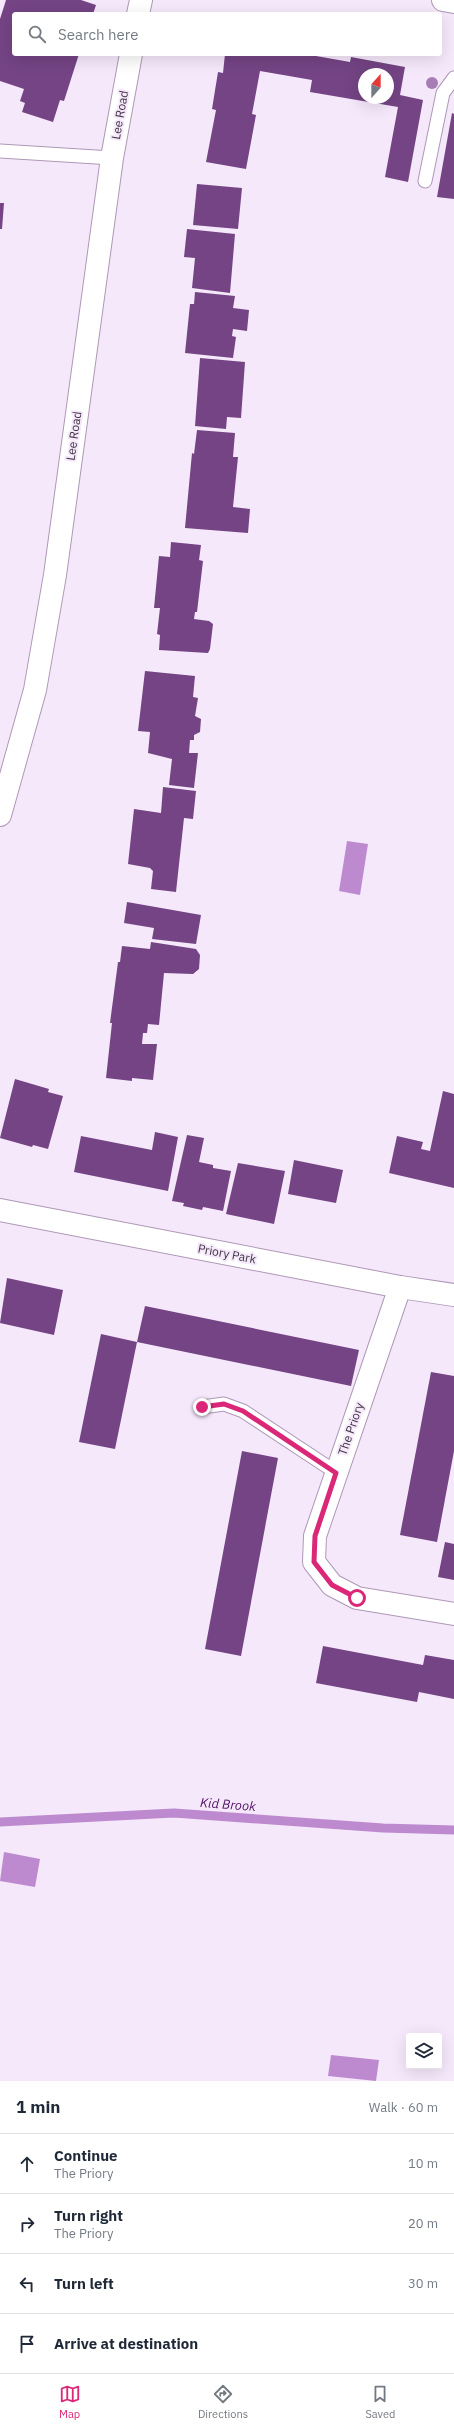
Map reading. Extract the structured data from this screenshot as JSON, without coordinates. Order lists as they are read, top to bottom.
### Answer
{
  "streets": {
    "street": ["Lee Road", "Priory Park", "The Priory"]
  },
  "crossings": [
    ["Priory Park", "The Priory"]
  ],
  "water": ["Kid Brook"],
  "north": "top",
  "page": {
    "search": "Search here",
    "heading": ["1 min", "Walk · 60 m"],
    "list": [
      ["Continue", "The Priory", "10 m"],
      ["Turn right", "The Priory", "20 m"],
      ["Turn left", "30 m"],
      "Arrive at destination"
    ],
    "nav": ["Map", "Directions", "Saved"]
  }
}
